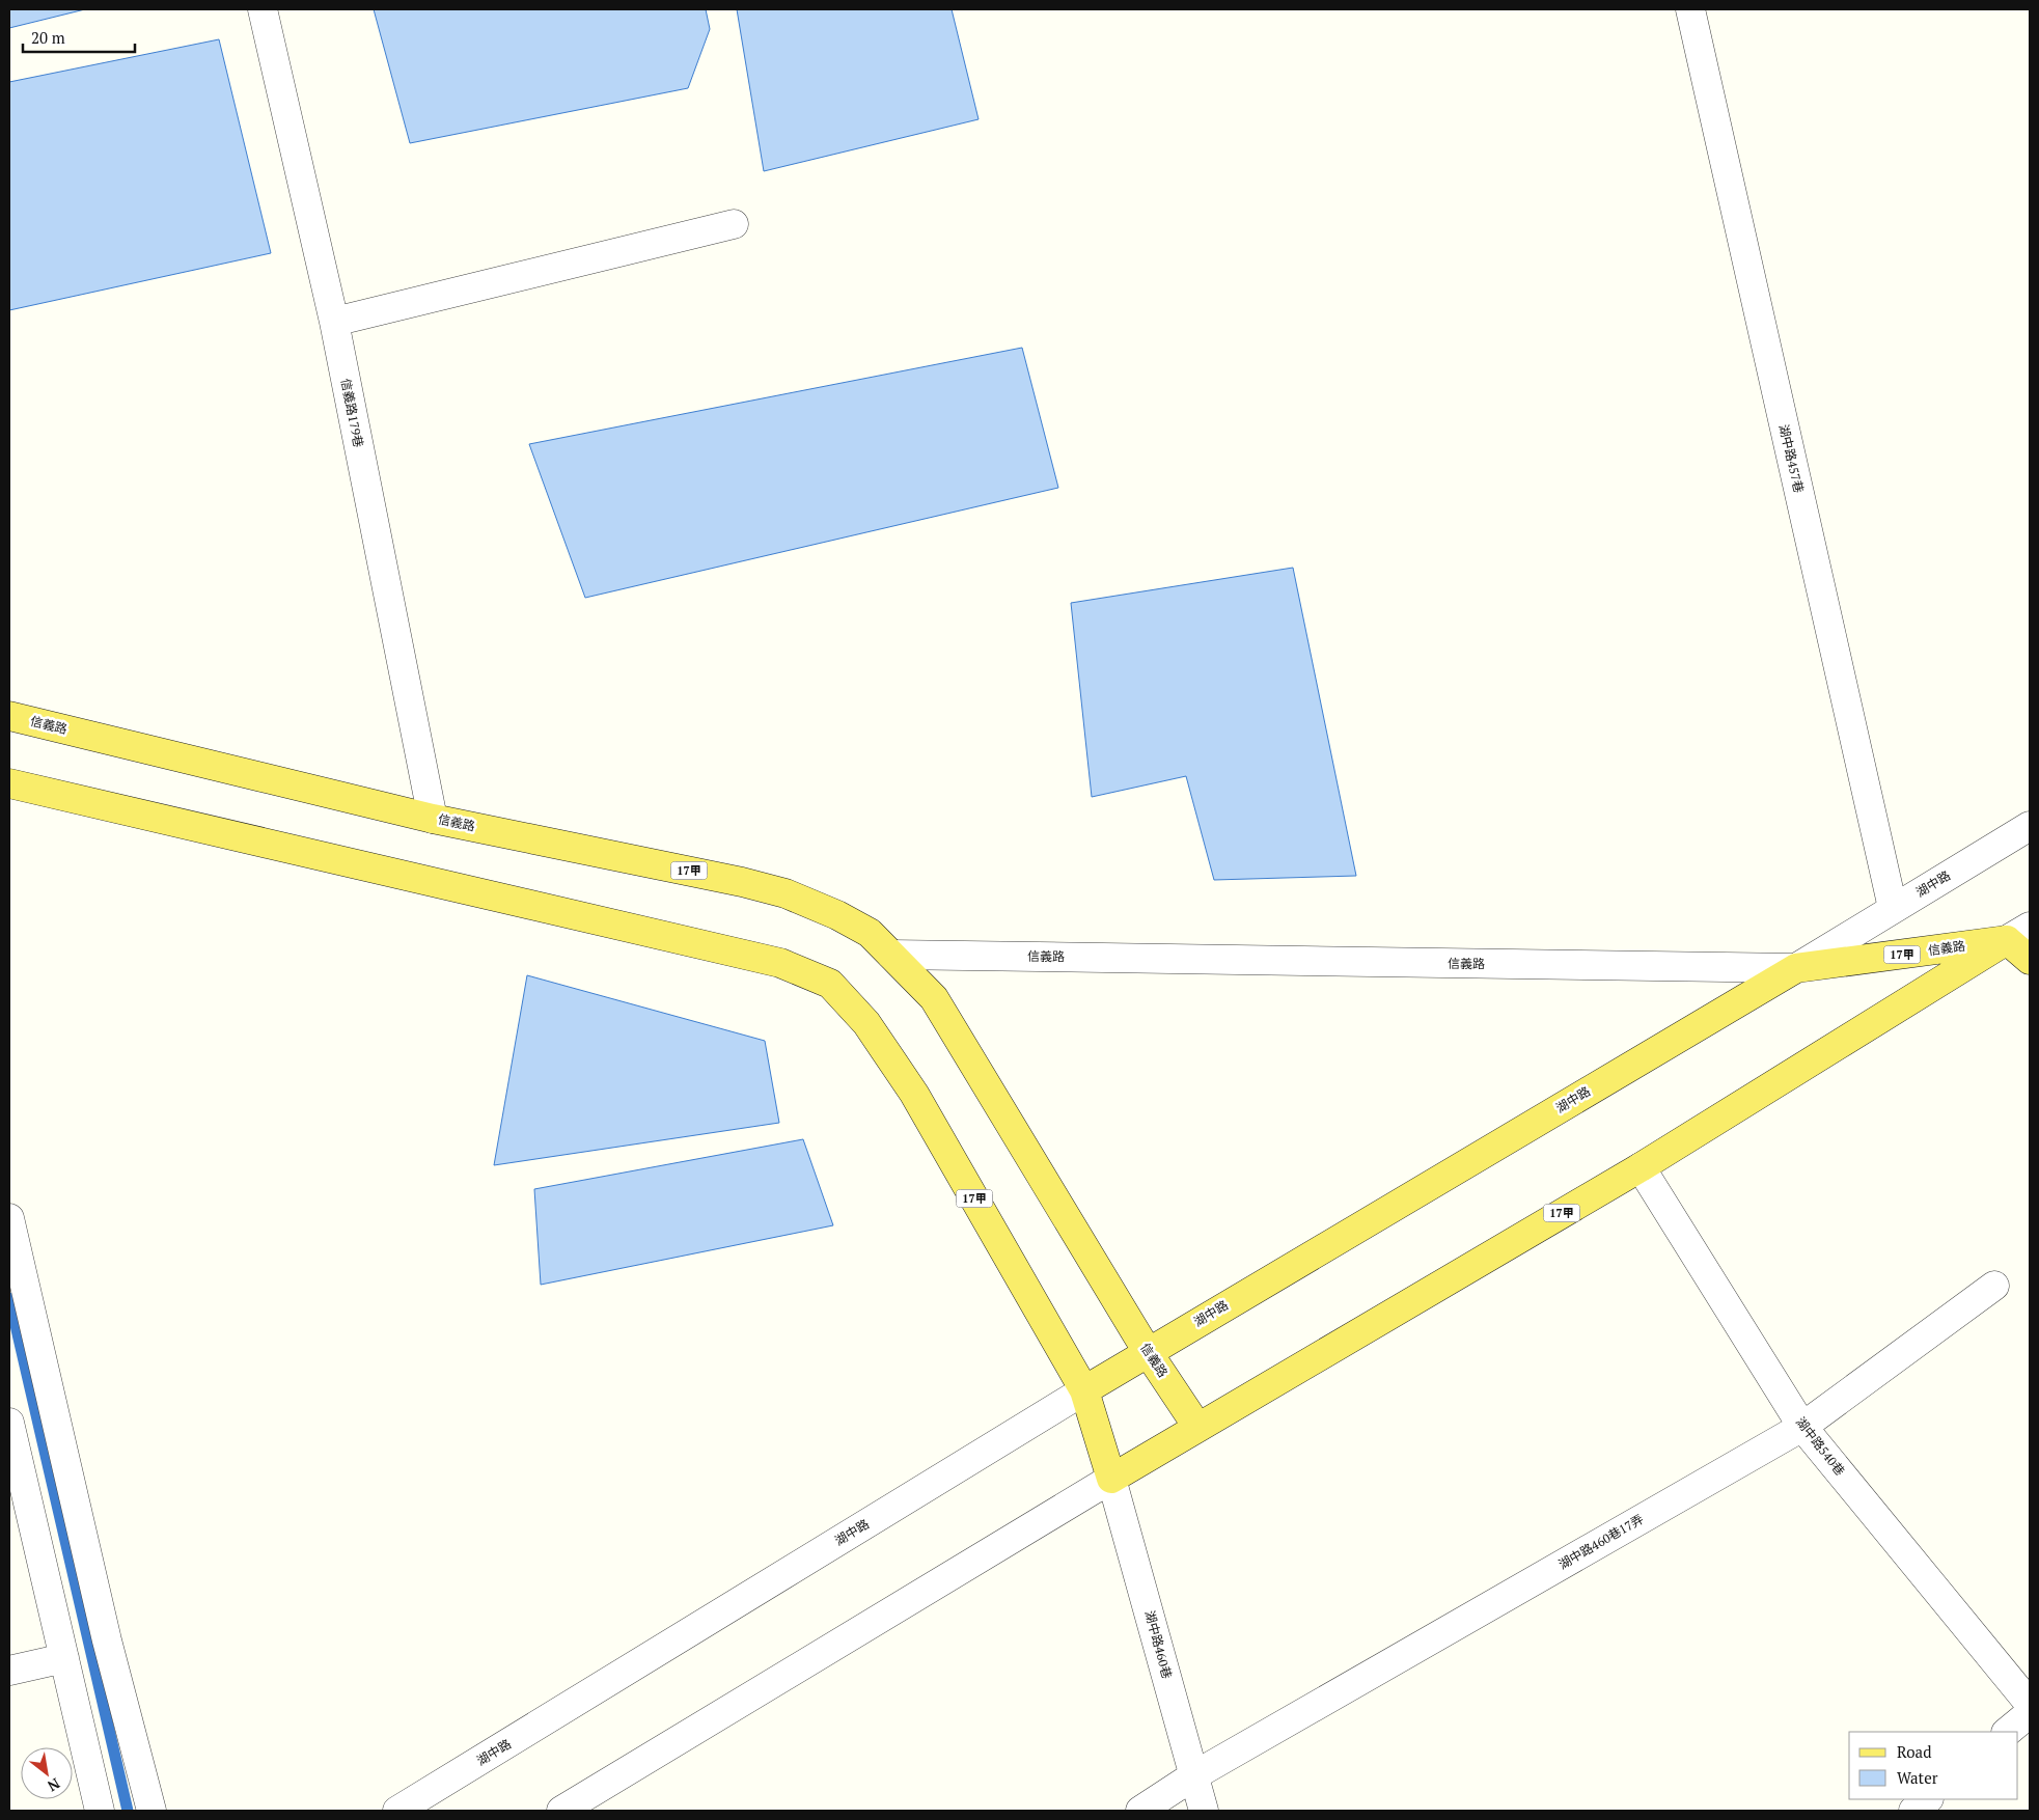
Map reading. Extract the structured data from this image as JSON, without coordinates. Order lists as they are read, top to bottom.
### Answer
{
  "streets": {
    "main road": ["信義路", "17甲", "湖中路"],
    "street": [
      "信義路179巷",
      "湖中路457巷",
      "湖中路540巷",
      "湖中路460巷17弄",
      "湖中路460巷"
    ]
  },
  "crossings": [
    ["信義路179巷", "信義路"],
    ["湖中路457巷", "湖中路"],
    ["信義路", "17甲"],
    ["信義路", "湖中路"],
    ["17甲", "湖中路"],
    ["17甲", "湖中路540巷"],
    ["17甲", "湖中路460巷"],
    ["湖中路540巷", "湖中路460巷17弄"],
    ["湖中路460巷17弄", "湖中路460巷"]
  ],
  "legend": ["Road", "Water"],
  "scale_bar": "20 m",
  "north": "bottom right"
}
